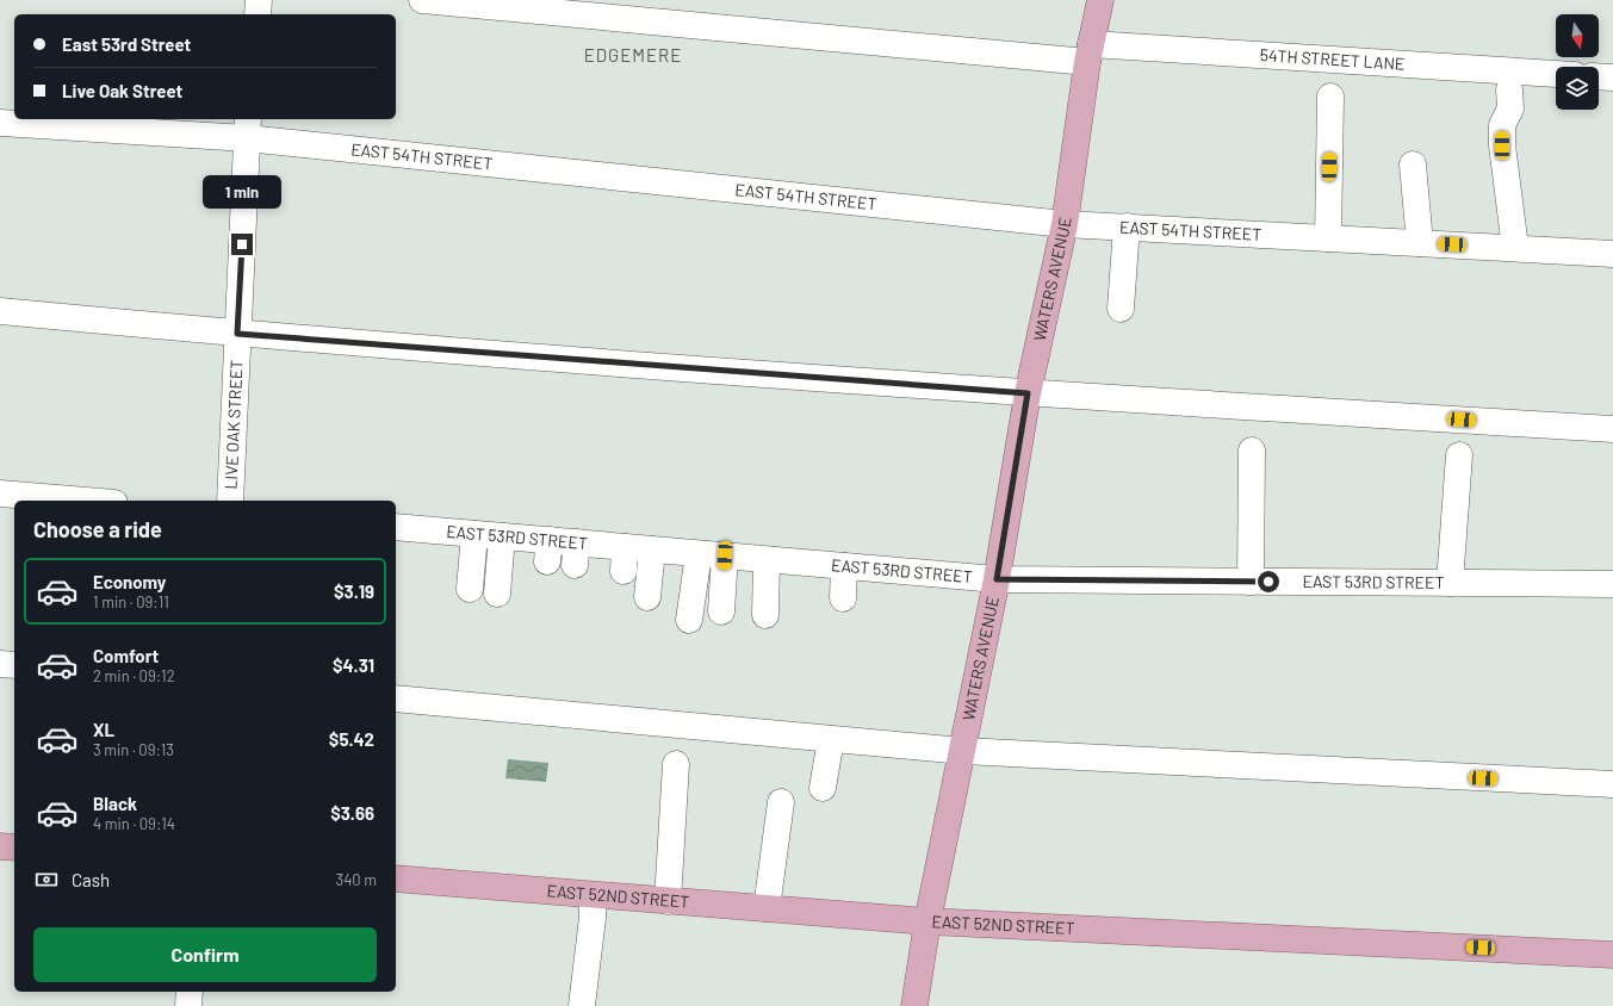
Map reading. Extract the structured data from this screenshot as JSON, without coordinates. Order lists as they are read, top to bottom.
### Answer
{
  "streets": {
    "main road": ["WATERS AVENUE", "EAST 52ND STREET"],
    "street": [
      "54TH STREET LANE",
      "EAST 54TH STREET",
      "LIVE OAK STREET",
      "EAST 53RD STREET"
    ]
  },
  "crossings": [
    ["54TH STREET LANE", "WATERS AVENUE"],
    ["EAST 54TH STREET", "WATERS AVENUE"],
    ["EAST 54TH STREET", "LIVE OAK STREET"],
    ["WATERS AVENUE", "EAST 53RD STREET"],
    ["WATERS AVENUE", "EAST 52ND STREET"]
  ],
  "districts": ["EDGEMERE"],
  "north": "bottom",
  "page": {
    "banner": ["East 53rd Street", "Live Oak Street"],
    "bubble": "1 min",
    "heading": "Choose a ride",
    "list": [
      {
        "name": "Economy",
        "note": "1 min · 09:11",
        "value": "$3.19"
      },
      {
        "name": "Comfort",
        "note": "2 min · 09:12",
        "value": "$4.31"
      },
      {
        "name": "XL",
        "note": "3 min · 09:13",
        "value": "$5.42"
      },
      {
        "name": "Black",
        "note": "4 min · 09:14",
        "value": "$3.66"
      }
    ],
    "pay": ["Cash", "340 m"],
    "buttons": "Confirm"
  }
}
